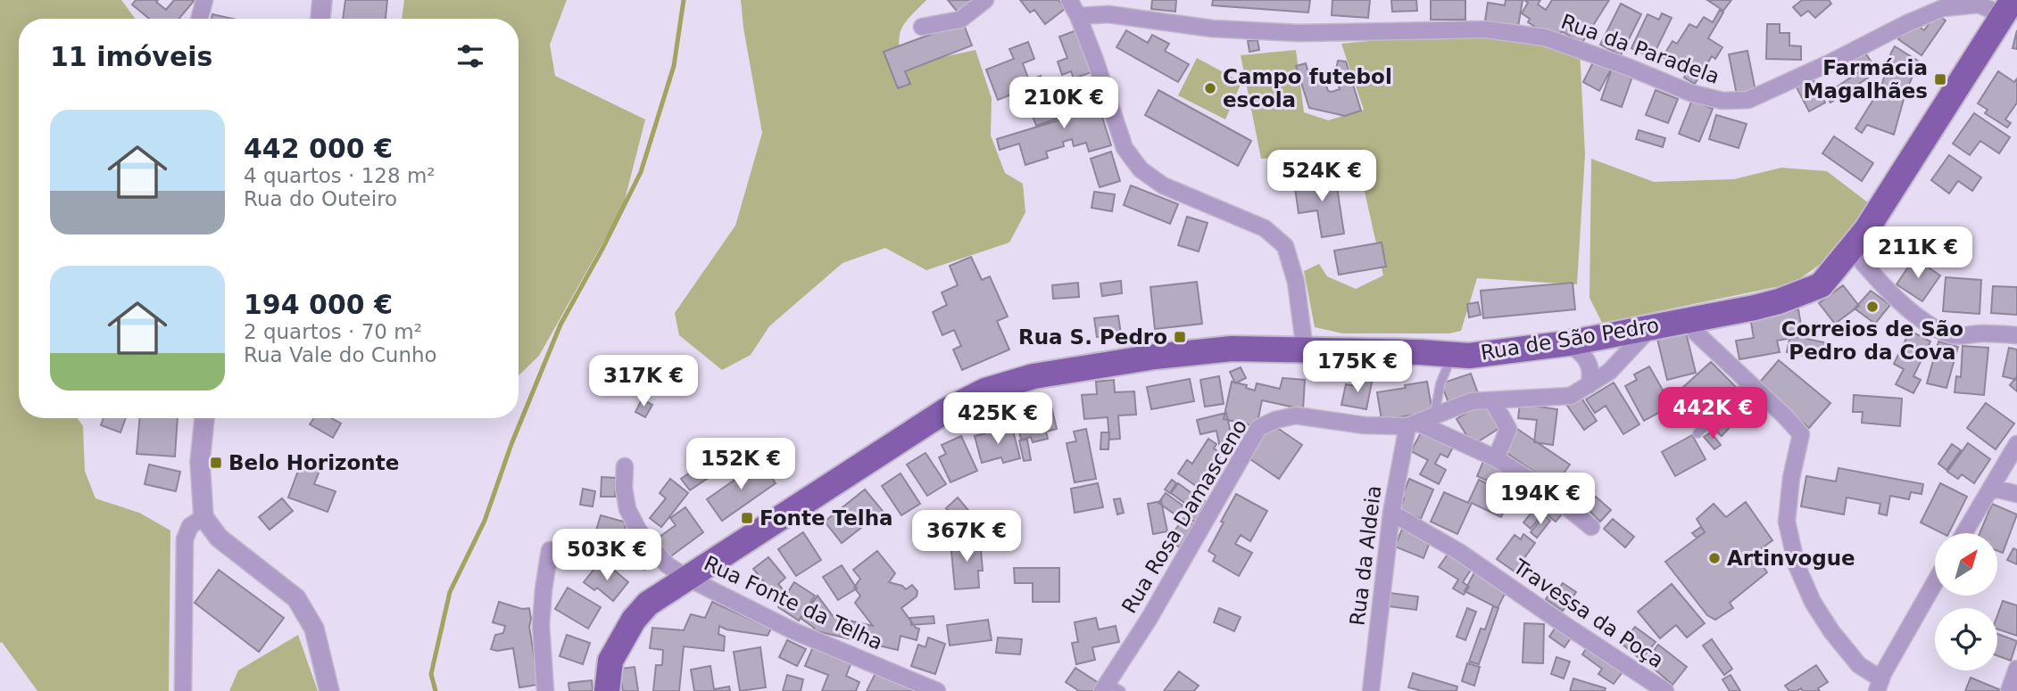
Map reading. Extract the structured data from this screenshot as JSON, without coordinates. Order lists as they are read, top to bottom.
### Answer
{
  "streets": {
    "main road": ["Rua de São Pedro"],
    "street": [
      "Rua da Paradela",
      "Rua Rosa Damasceno",
      "Rua da Aldeia",
      "Rua Fonte da Telha",
      "Travessa da Poça"
    ]
  },
  "crossings": [
    ["Rua da Paradela", "Rua de São Pedro"],
    ["Rua de São Pedro", "Rua Rosa Damasceno"],
    ["Rua de São Pedro", "Rua Fonte da Telha"],
    ["Rua Rosa Damasceno", "Rua da Aldeia"],
    ["Rua da Aldeia", "Travessa da Poça"]
  ],
  "places": {
    "transit": [
      "Farmácia Magalhães",
      "Rua S. Pedro",
      "Belo Horizonte",
      "Fonte Telha"
    ],
    "other": ["Campo futebol escola", "Correios de São Pedro da Cova", "Artinvogue"]
  },
  "north": "top right",
  "page": {
    "heading": "11 imóveis",
    "price": [
      "210K €",
      "524K €",
      "211K €",
      "175K €",
      "317K €",
      "442K €",
      "425K €",
      "152K €",
      "194K €",
      "367K €",
      "503K €"
    ],
    "list": [
      {
        "name": "442 000 €",
        "note": "4 quartos · 128 m² · Rua do Outeiro"
      },
      {
        "name": "194 000 €",
        "note": "2 quartos · 70 m² · Rua Vale do Cunho"
      }
    ]
  }
}
